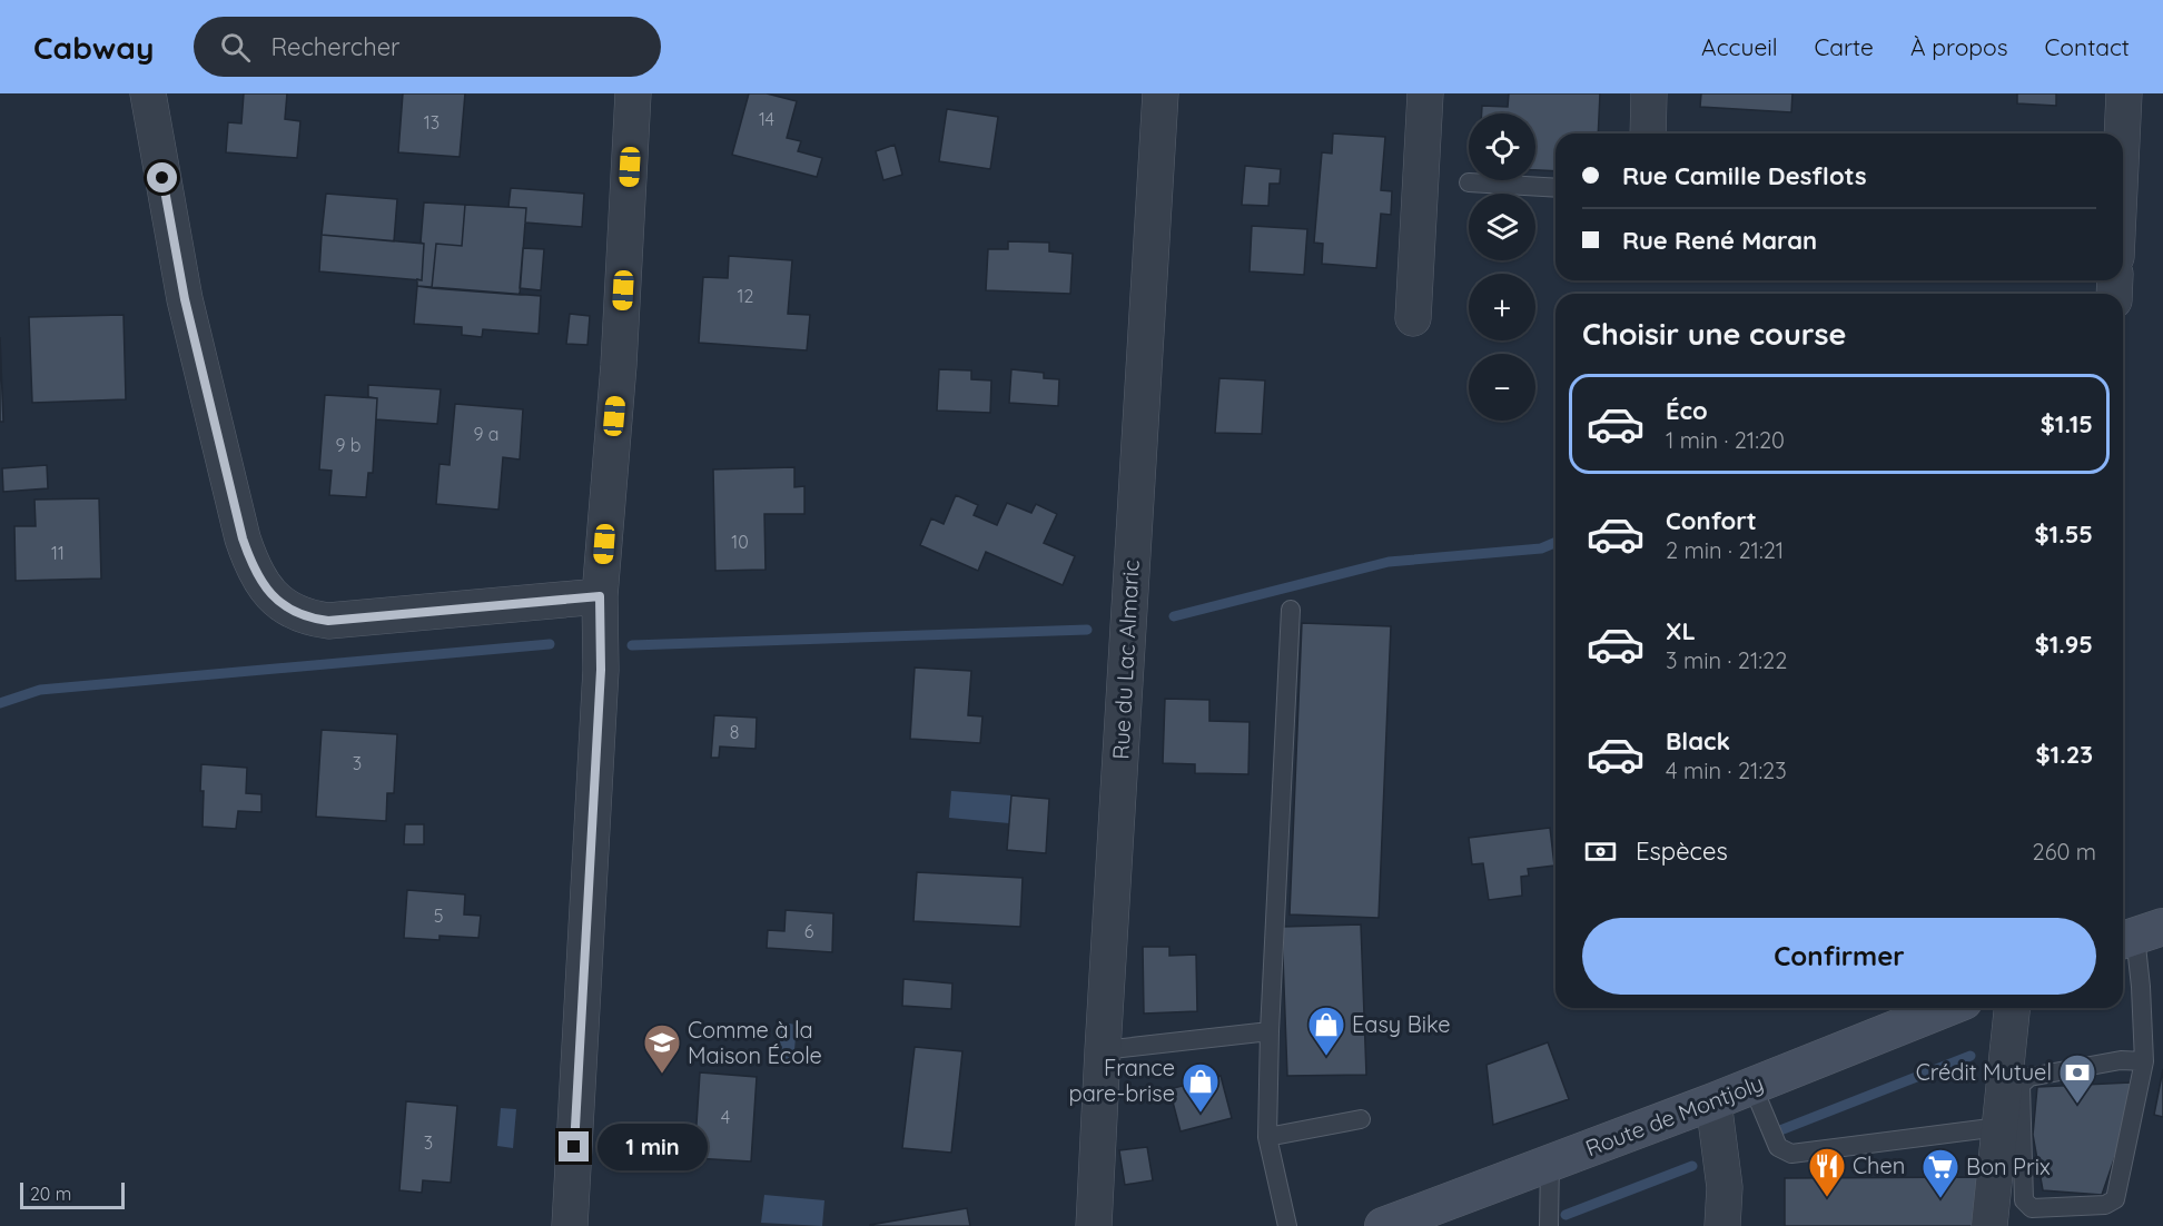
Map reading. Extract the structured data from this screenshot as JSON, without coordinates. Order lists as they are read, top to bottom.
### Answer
{
  "streets": {
    "main road": ["Route de Montjoly"],
    "street": ["Rue du Lac Almaric"]
  },
  "places": {
    "shop": ["Easy Bike", "France pare-brise"],
    "school or university": ["Comme à la Maison École"],
    "bank": ["Crédit Mutuel"],
    "restaurant": ["Chen"],
    "supermarket": ["Bon Prix"]
  },
  "house_numbers": [
    "14",
    "13",
    "12",
    "9 a",
    "9 b",
    "10",
    "11",
    "8",
    "3",
    "5",
    "6",
    "4",
    "3"
  ],
  "scale_bar": "20 m",
  "page": {
    "header": "Cabway",
    "search": "Rechercher",
    "nav": [
      "Accueil",
      "Carte",
      "À propos",
      "Contact"
    ],
    "map_buttons": ["+", "−"],
    "banner": ["Rue Camille Desflots", "Rue René Maran"],
    "heading": "Choisir une course",
    "list": [
      {
        "name": "Éco",
        "note": "1 min · 21:20",
        "value": "$1.15"
      },
      {
        "name": "Confort",
        "note": "2 min · 21:21",
        "value": "$1.55"
      },
      {
        "name": "XL",
        "note": "3 min · 21:22",
        "value": "$1.95"
      },
      {
        "name": "Black",
        "note": "4 min · 21:23",
        "value": "$1.23"
      }
    ],
    "pay": ["Espèces", "260 m"],
    "buttons": "Confirmer",
    "bubble": "1 min",
    "scale": "20 m"
  }
}
